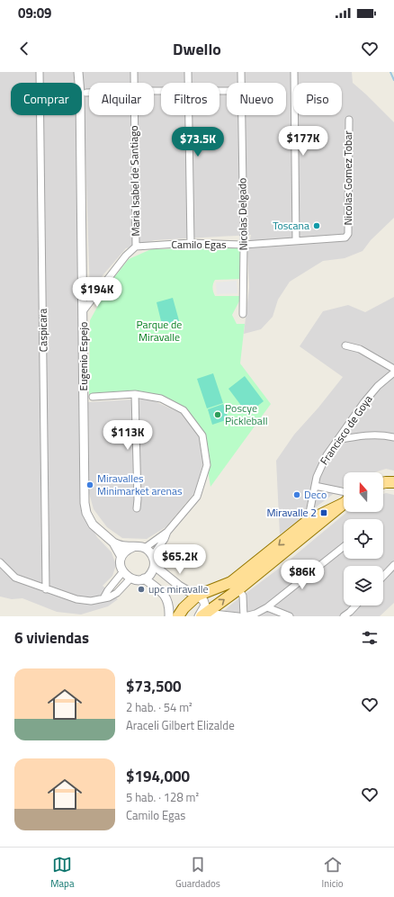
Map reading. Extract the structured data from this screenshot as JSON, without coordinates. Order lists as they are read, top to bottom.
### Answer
{
  "streets": {
    "street": [
      "Nicolas Gomez Tobar",
      "Maria Isabel de Santiago",
      "Nicolas Delgado",
      "Camilo Egas",
      "Caspicara",
      "Eugenio Espejo",
      "Francisco de Goya"
    ]
  },
  "crossings": [
    ["Nicolas Gomez Tobar", "Camilo Egas"],
    ["Maria Isabel de Santiago", "Camilo Egas"],
    ["Nicolas Delgado", "Camilo Egas"]
  ],
  "parks": ["Parque de Miravalle"],
  "places": {
    "other": [
      "Toscana",
      "Poscye Pickleball",
      "Miravalles Minimarket arenas",
      "Deco",
      "upc miravalle"
    ],
    "transit": ["Miravalle 2"]
  },
  "north": "top",
  "page": {
    "status": "09:09",
    "header": "Dwello",
    "chip": [
      "Comprar",
      "Alquilar",
      "Filtros",
      "Nuevo",
      "Piso"
    ],
    "price": [
      "$177K",
      "$73.5K",
      "$194K",
      "$113K",
      "$65.2K",
      "$86K"
    ],
    "heading": "6 viviendas",
    "list": [
      {
        "name": "$73,500",
        "note": "2 hab. · 54 m² · Araceli Gilbert Elizalde"
      },
      {
        "name": "$194,000",
        "note": "5 hab. · 128 m² · Camilo Egas"
      }
    ],
    "tabs": ["Mapa", "Guardados", "Inicio"]
  }
}
